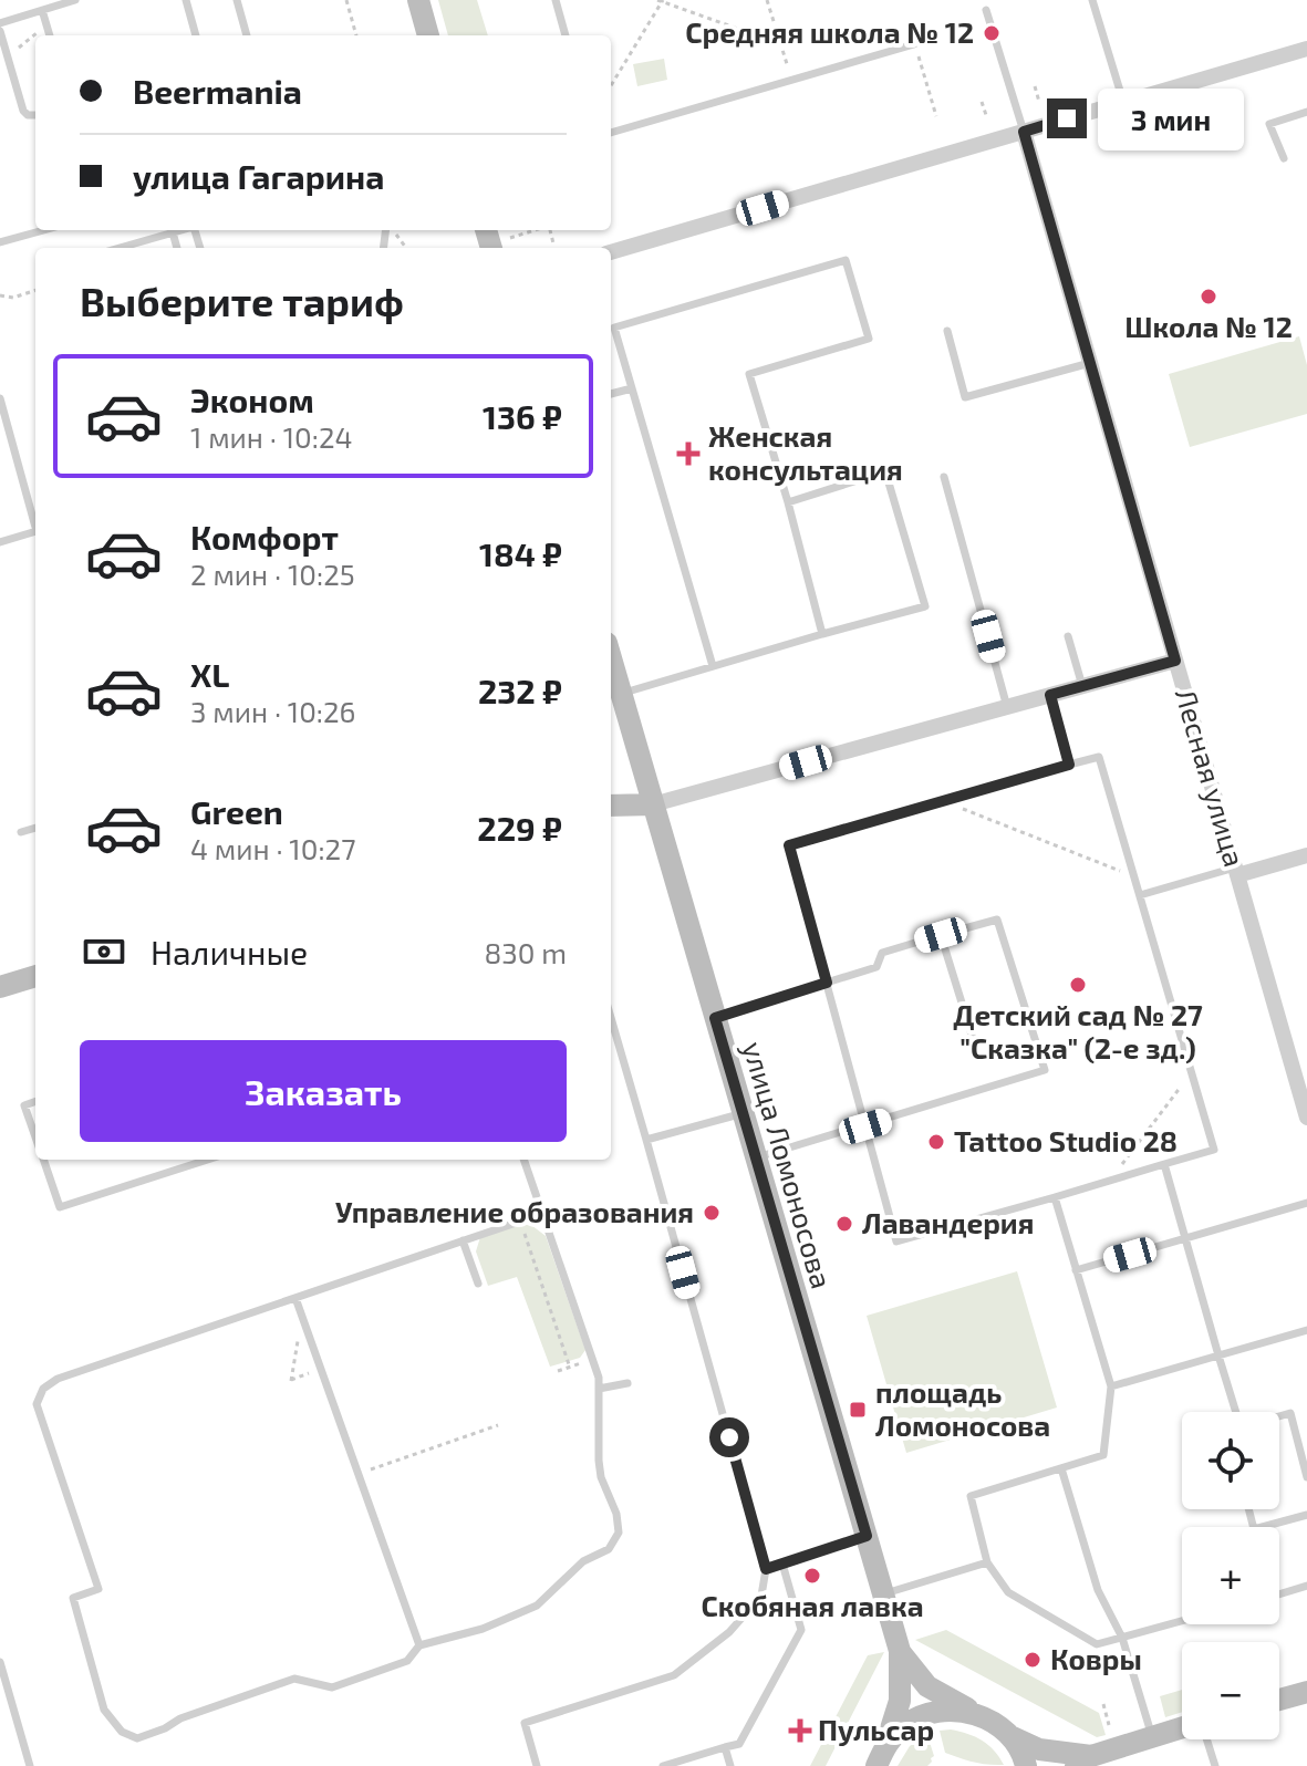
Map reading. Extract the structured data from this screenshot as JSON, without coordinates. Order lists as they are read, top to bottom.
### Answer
{
  "streets": {
    "main road": ["улица Ломоносова"],
    "street": ["Лесная улица"]
  },
  "places": {
    "other": [
      "Средняя школа № 12",
      "Школа № 12",
      "Детский сад № 27 \"Сказка\" (2-е зд.)",
      "Tattoo Studio 28",
      "Управление образования",
      "Лавандерия",
      "Скобяная лавка",
      "Ковры"
    ],
    "health": ["Женская консультация", "Пульсар"],
    "transit": ["площадь Ломоносова"]
  },
  "page": {
    "banner": ["Beermania", "улица Гагарина"],
    "bubble": "3 мин",
    "heading": "Выберите тариф",
    "list": [
      {
        "name": "Эконом",
        "note": "1 мин · 10:24",
        "value": "136 ₽"
      },
      {
        "name": "Комфорт",
        "note": "2 мин · 10:25",
        "value": "184 ₽"
      },
      {
        "name": "XL",
        "note": "3 мин · 10:26",
        "value": "232 ₽"
      },
      {
        "name": "Green",
        "note": "4 мин · 10:27",
        "value": "229 ₽"
      }
    ],
    "pay": ["Наличные", "830 m"],
    "buttons": "Заказать",
    "map_buttons": ["+", "−"]
  }
}
